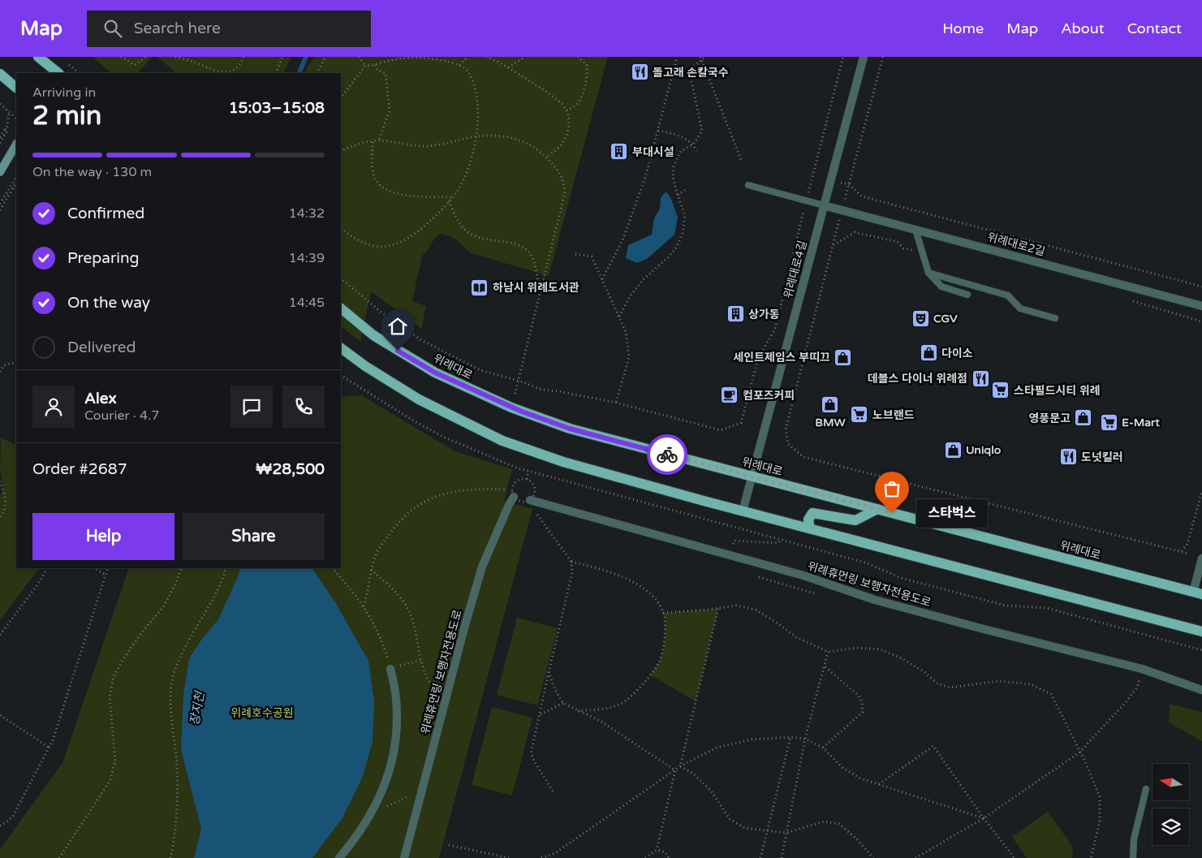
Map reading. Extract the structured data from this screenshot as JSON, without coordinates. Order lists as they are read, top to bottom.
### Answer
{
  "streets": {
    "main road": ["위례대로"],
    "street": ["위례대로2길", "위례대로4길", "위례휴먼링 보행자전용도로"]
  },
  "crossings": [
    ["위례대로2길", "위례대로4길"],
    ["위례대로4길", "위례대로"]
  ],
  "water": ["장지천"],
  "parks": ["위례호수공원"],
  "places": {
    "restaurant": ["돌고래 손칼국수", "데블스 다이너 위례점", "도넛킬러"],
    "building": ["부대시설", "상가동"],
    "library": ["하남시 위례도서관"],
    "theatre": ["CGV"],
    "shop": [
      "다이소",
      "세인트제임스 부띠끄",
      "BMW",
      "영풍문고",
      "Uniqlo"
    ],
    "supermarket": ["스타필드시티 위례", "노브랜드", "E-Mart"],
    "cafe": ["컴포즈커피"],
    "other": ["스타벅스"]
  },
  "north": "left",
  "page": {
    "header": "Map",
    "search": "Search here",
    "nav": [
      "Home",
      "Map",
      "About",
      "Contact"
    ],
    "heading": ["2 min", "Arriving in", "15:03–15:08"],
    "panel": [
      "Alex",
      "Courier · 4.7",
      "Order #2687",
      "₩28,500"
    ],
    "bar": "On the way · 130 m",
    "list": [
      ["Confirmed", "14:32"],
      ["Preparing", "14:39"],
      ["On the way", "14:45"],
      "Delivered"
    ],
    "bubble": "스타벅스",
    "buttons": ["Help", "Share"]
  }
}
